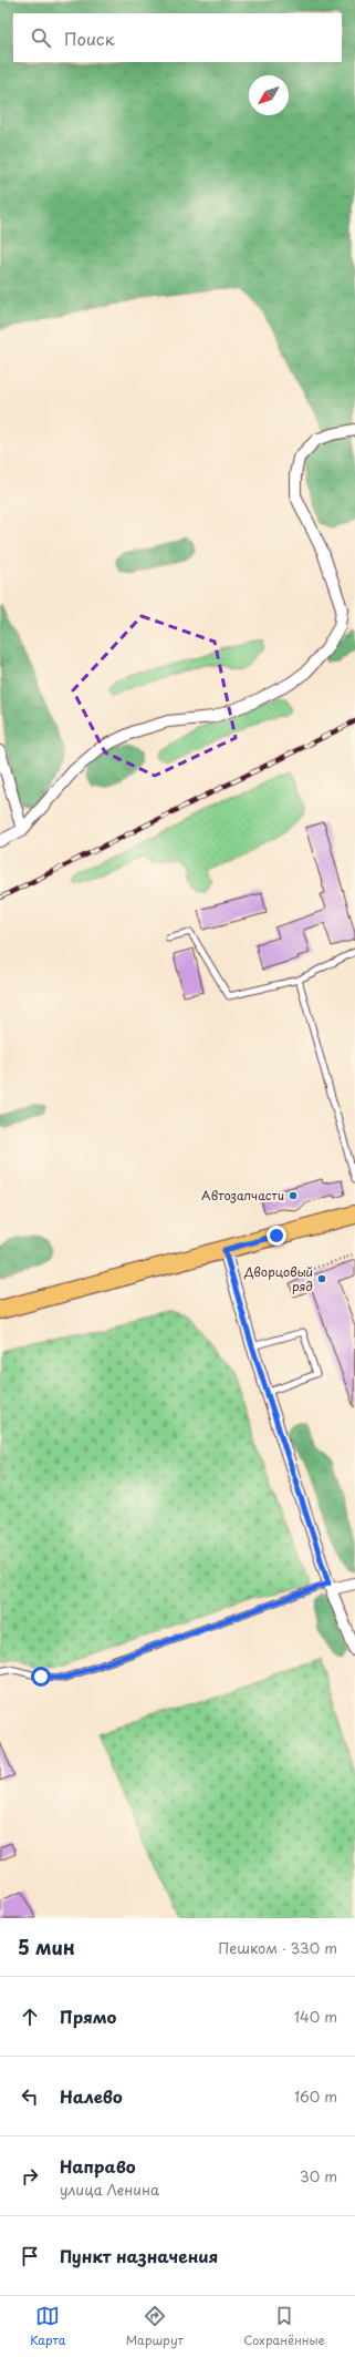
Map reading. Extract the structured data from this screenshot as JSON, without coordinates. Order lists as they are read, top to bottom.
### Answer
{
  "places": ["Автозапчасти", "Дворцовый ряд"],
  "north": "bottom left",
  "page": {
    "search": "Поиск",
    "heading": ["5 мин", "Пешком · 330 m"],
    "list": [
      ["Прямо", "140 m"],
      ["Налево", "160 m"],
      ["Направо", "улица Ленина", "30 m"],
      "Пункт назначения"
    ],
    "nav": ["Карта", "Маршрут", "Сохранённые"]
  }
}
